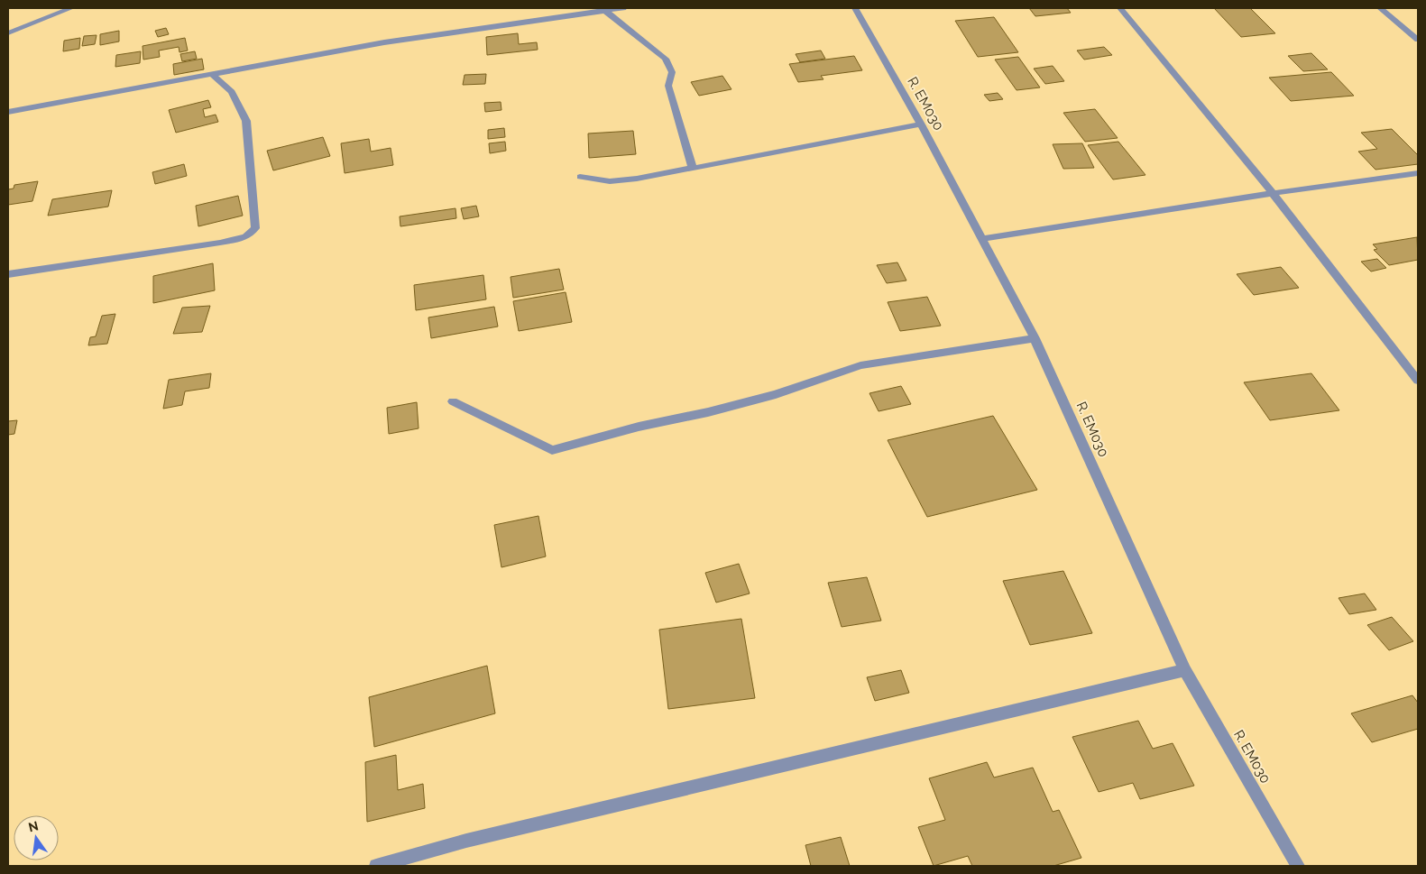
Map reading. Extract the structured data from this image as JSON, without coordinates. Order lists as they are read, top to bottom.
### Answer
{
  "streets": {
    "street": ["R. EM030"]
  },
  "north": "top"
}
